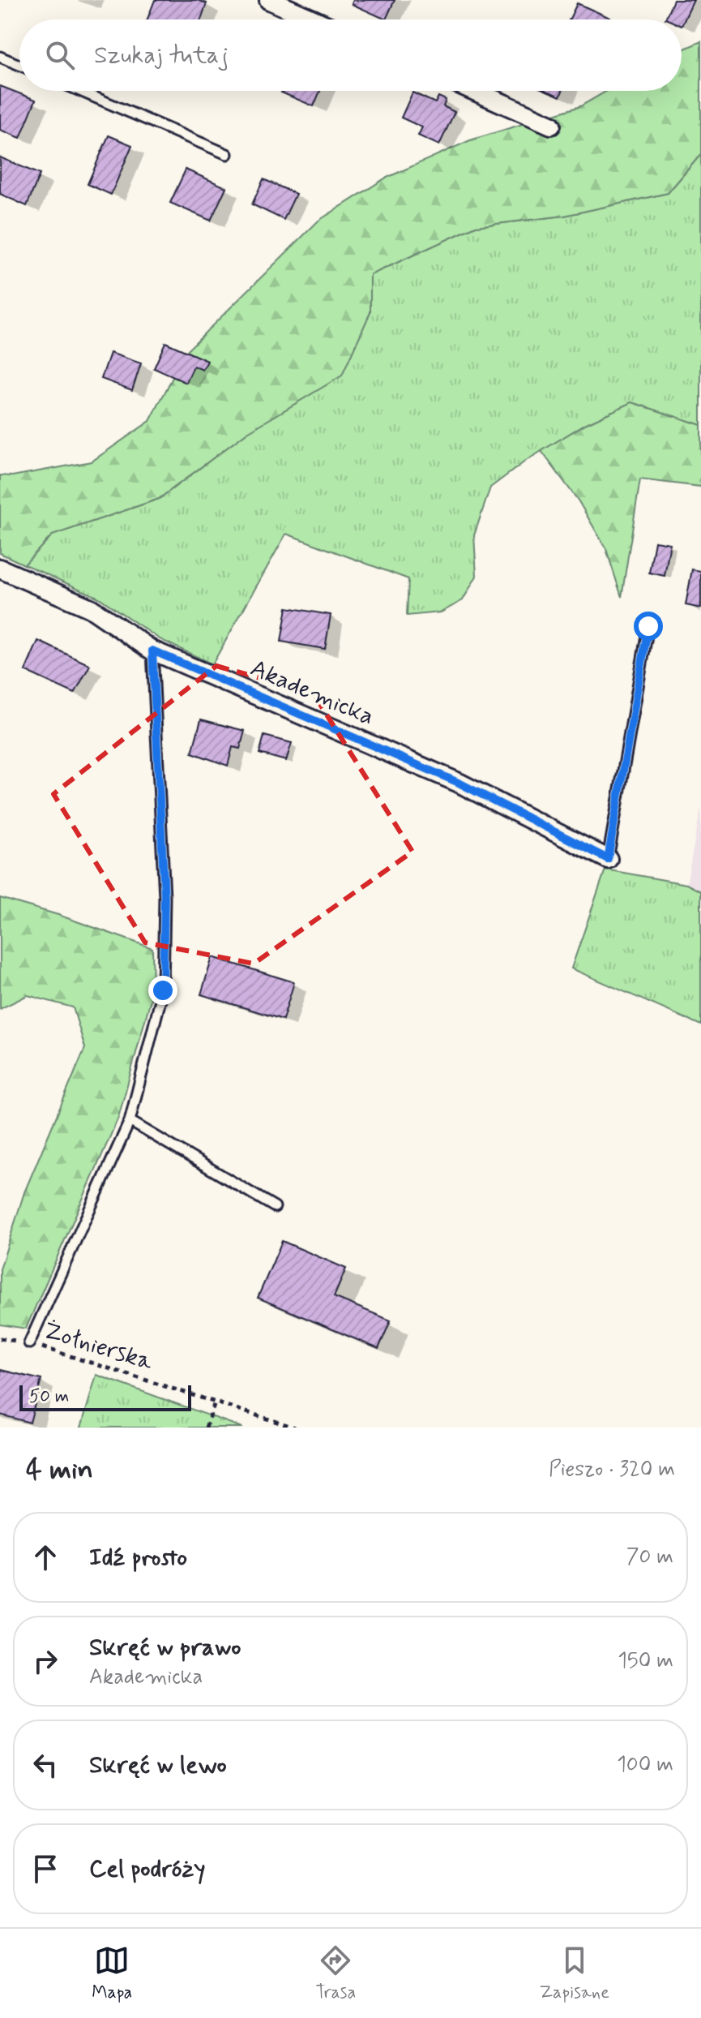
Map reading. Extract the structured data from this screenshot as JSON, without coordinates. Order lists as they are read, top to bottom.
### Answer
{
  "streets": {
    "street": ["Akademicka"],
    "path": ["Żołnierska"]
  },
  "scale_bar": "50 m",
  "page": {
    "search": "Szukaj tutaj",
    "scale": "50 m",
    "heading": ["4 min", "Pieszo · 320 m"],
    "list": [
      ["Idź prosto", "70 m"],
      ["Skręć w prawo", "Akademicka", "150 m"],
      ["Skręć w lewo", "100 m"],
      "Cel podróży"
    ],
    "nav": ["Mapa", "Trasa", "Zapisane"]
  }
}
